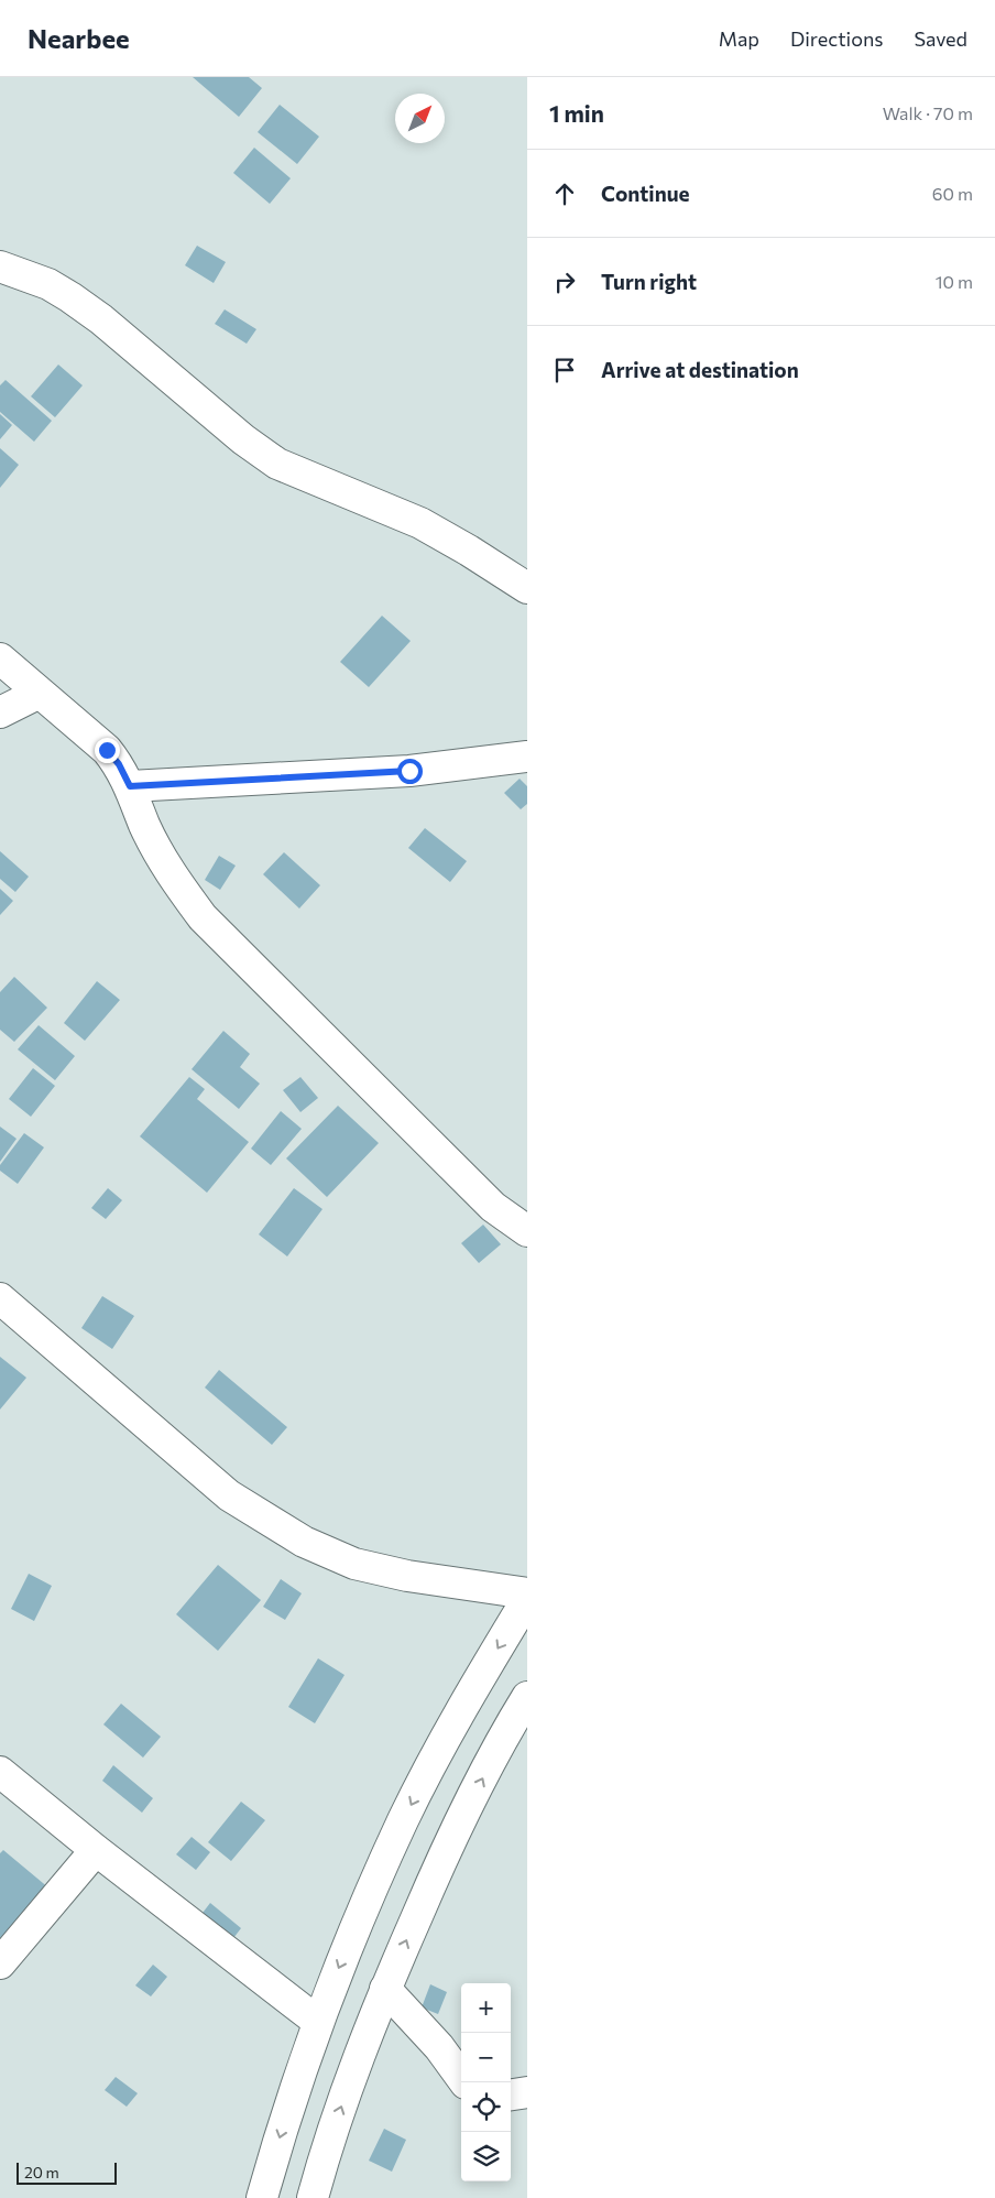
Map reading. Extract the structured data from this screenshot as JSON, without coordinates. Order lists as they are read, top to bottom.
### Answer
{
  "scale_bar": "20 m",
  "north": "top right",
  "page": {
    "header": "Nearbee",
    "nav": ["Map", "Directions", "Saved"],
    "heading": ["1 min", "Walk · 70 m"],
    "list": [
      ["Continue", "60 m"],
      ["Turn right", "10 m"],
      "Arrive at destination"
    ],
    "map_buttons": ["+", "−"],
    "scale": "20 m"
  }
}
